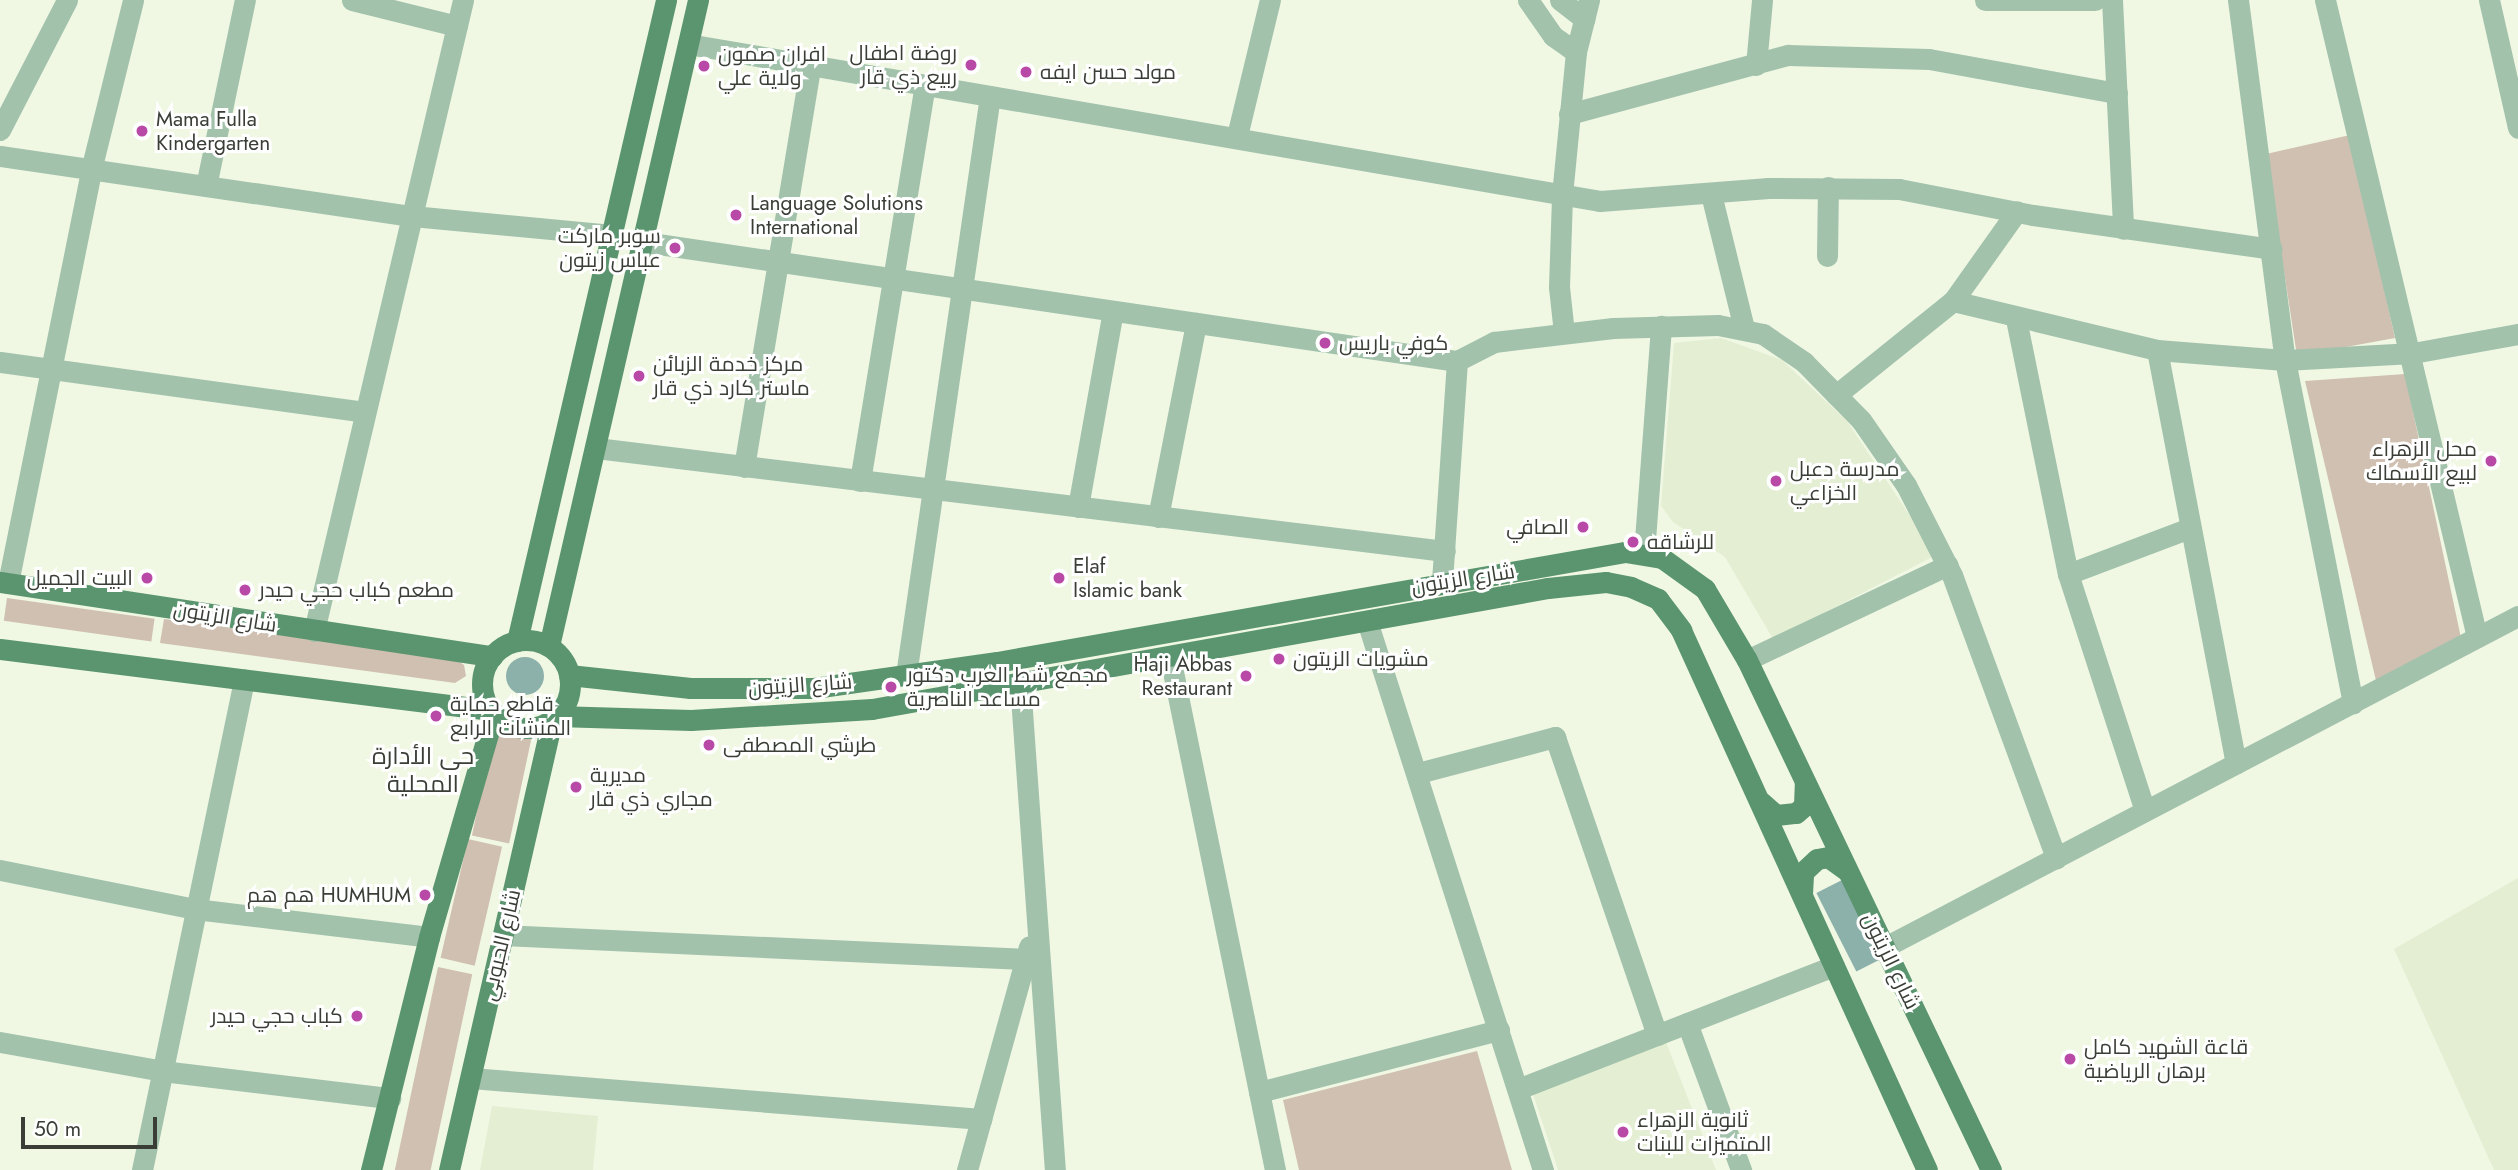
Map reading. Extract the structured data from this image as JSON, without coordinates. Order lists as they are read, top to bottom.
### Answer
{
  "streets": {
    "main road": ["شارع الزيتون", "شارع الحبوبي"]
  },
  "crossings": [
    ["شارع الزيتون", "شارع الحبوبي"]
  ],
  "districts": ["حي الأدارة المحلية"],
  "places": [
    "روضة اطفال ربيع ذي قار",
    "افران صمون ولاية علي",
    "مولد حسن ايفه",
    "Mama Fulla Kindergarten",
    "Language Solutions International",
    "سوبر ماركت عباس زيتون",
    "كوفي باريس",
    "مركز خدمة الزبائن ماستر كارد ذي قار",
    "محل الزهراء لبيع الأسماك",
    "مدرسة دعبل الخزاعي",
    "الصافي",
    "للرشاقه",
    "البيت الجميل",
    "Elaf Islamic bank",
    "مطعم كباب حجي حيدر",
    "مشويات الزيتون",
    "Haji Abbas Restaurant",
    "مجمع شط العرب دكتور مساعد الناصرية",
    "قاطع حماية المنشآت الرابع",
    "طرشي المصطفى",
    "مديرية مجاري ذي قار",
    "هم هم HUMHUM",
    "كباب حجي حيدر",
    "قاعة الشهيد كامل برهان الرياضية",
    "ثانوية الزهراء المتميزات للبنات"
  ],
  "scale_bar": "50 m"
}
